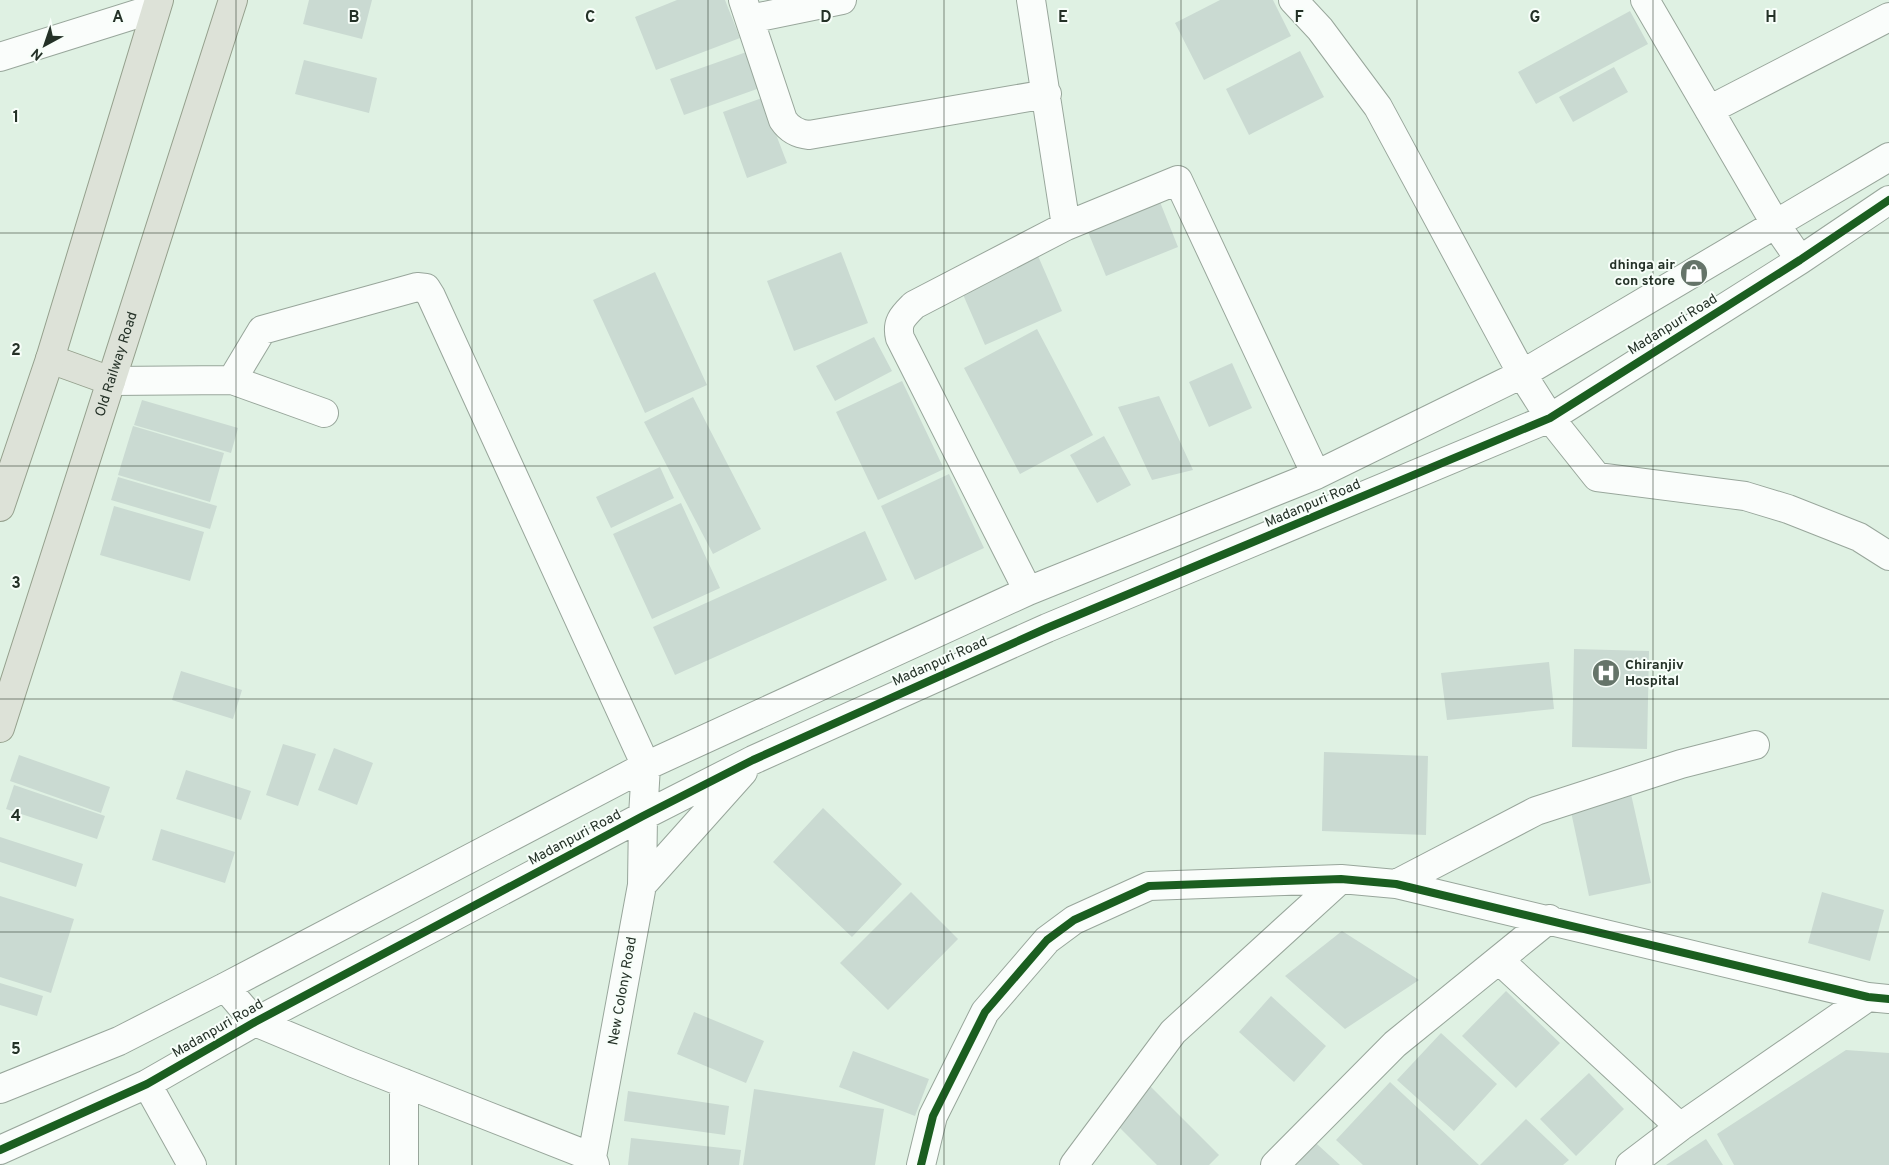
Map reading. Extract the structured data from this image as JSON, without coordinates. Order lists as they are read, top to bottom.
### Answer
{
  "streets": {
    "main road": ["Old Railway Road"],
    "street": ["Madanpuri Road", "New Colony Road"]
  },
  "crossings": [
    ["Madanpuri Road", "New Colony Road"]
  ],
  "places": {
    "shop": ["dhinga air con store"],
    "hospital": ["Chiranjiv Hospital"]
  },
  "north": "bottom left",
  "grid": {
    "columns": [
      "A",
      "B",
      "C",
      "D",
      "E",
      "F",
      "G",
      "H"
    ],
    "rows": [
      "1",
      "2",
      "3",
      "4",
      "5"
    ]
  }
}
